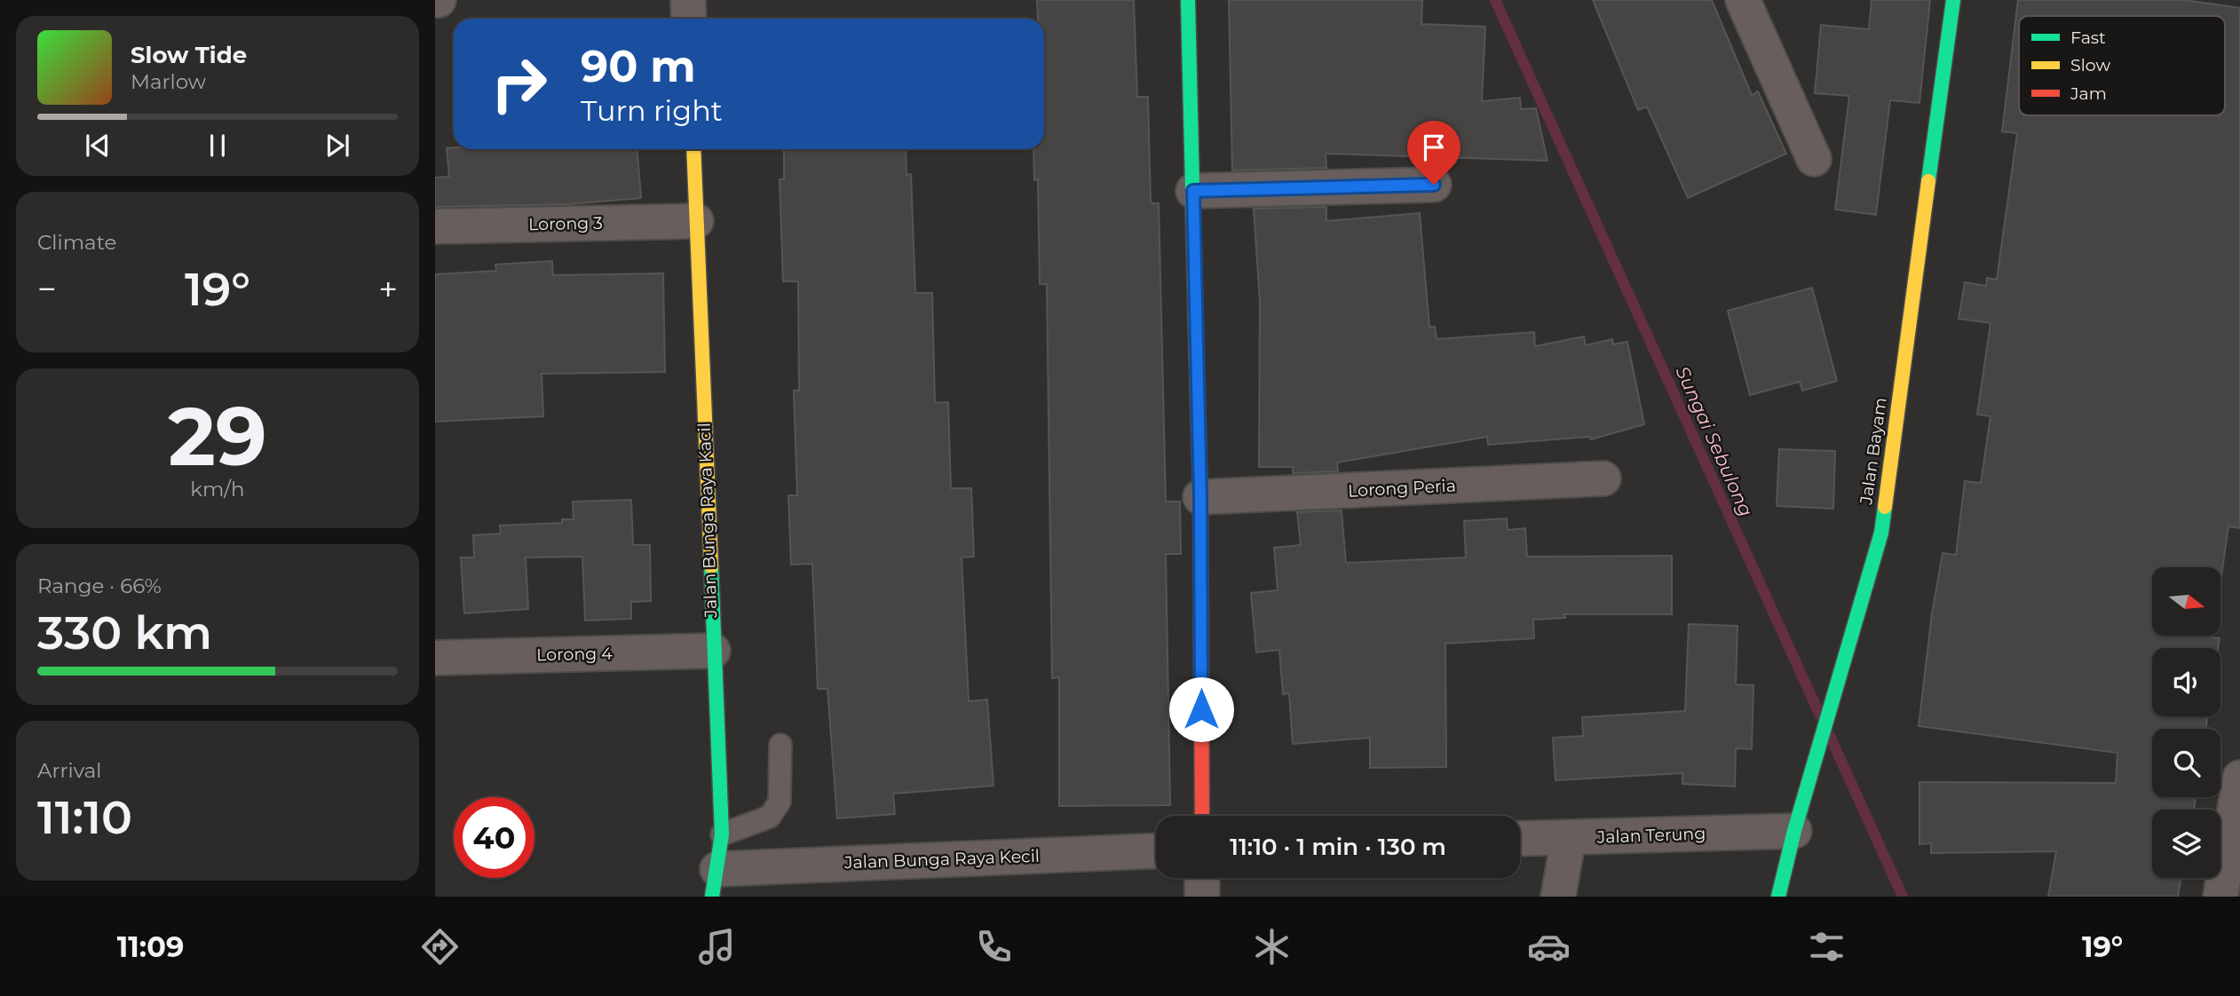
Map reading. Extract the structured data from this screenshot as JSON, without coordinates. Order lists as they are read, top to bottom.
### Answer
{
  "streets": {
    "street": [
      "Lorong 3",
      "Jalan Bayam",
      "Lorong Peria",
      "Jalan Bunga Raya Kacil",
      "Lorong 4",
      "Jalan Terung",
      "Jalan Bunga Raya Kecil"
    ]
  },
  "crossings": [
    ["Lorong 3", "Jalan Bunga Raya Kacil"],
    ["Jalan Bayam", "Jalan Terung"],
    ["Jalan Bunga Raya Kacil", "Lorong 4"],
    ["Jalan Bunga Raya Kacil", "Jalan Bunga Raya Kecil"]
  ],
  "water": ["Sungai Sebulong"],
  "legend": ["Fast", "Slow", "Jam"],
  "north": "right",
  "page": {
    "turn": ["90 m", "Turn right"],
    "song": ["Slow Tide", "Marlow"],
    "tile": [
      "Climate",
      ["29", "km/h"],
      ["Range · 66%", "330 km"],
      ["Arrival", "11:10"]
    ],
    "heat": ["−", "19°", "+"],
    "limit": "40",
    "trip": "11:10 · 1 min · 130 m",
    "tabs": ["11:09", "19°"]
  }
}
